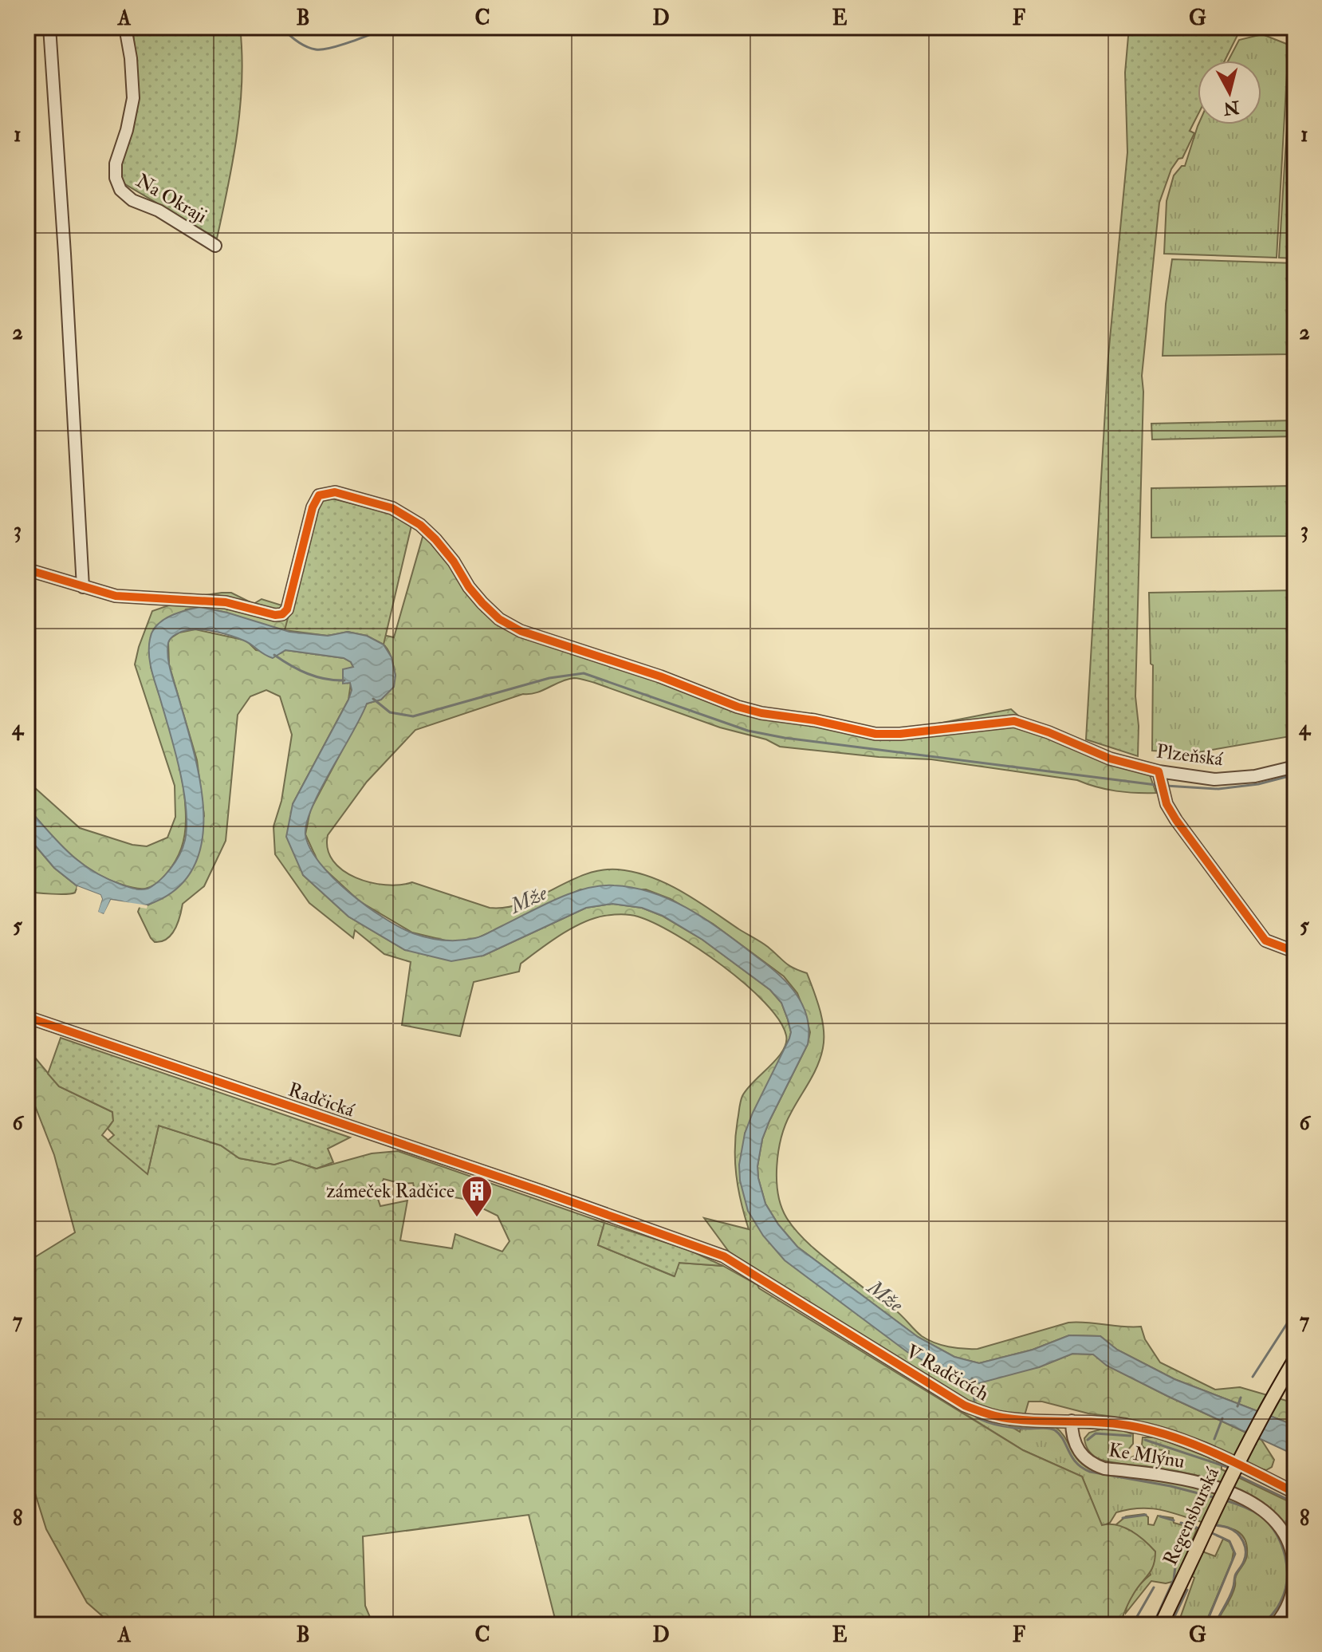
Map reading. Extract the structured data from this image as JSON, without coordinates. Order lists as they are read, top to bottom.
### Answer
{
  "streets": {
    "main road": ["Regensburská"],
    "street": [
      "Na Okraji",
      "Plzeňská",
      "Radčická",
      "V Radčicích",
      "Ke Mlýnu"
    ]
  },
  "crossings": [
    ["Radčická", "V Radčicích"],
    ["V Radčicích", "Ke Mlýnu"]
  ],
  "water": ["Mže"],
  "places": {
    "building": ["zámeček Radčice"]
  },
  "north": "bottom",
  "grid": {
    "columns": [
      "A",
      "B",
      "C",
      "D",
      "E",
      "F",
      "G"
    ],
    "rows": [
      "1",
      "2",
      "3",
      "4",
      "5",
      "6",
      "7",
      "8"
    ]
  }
}
